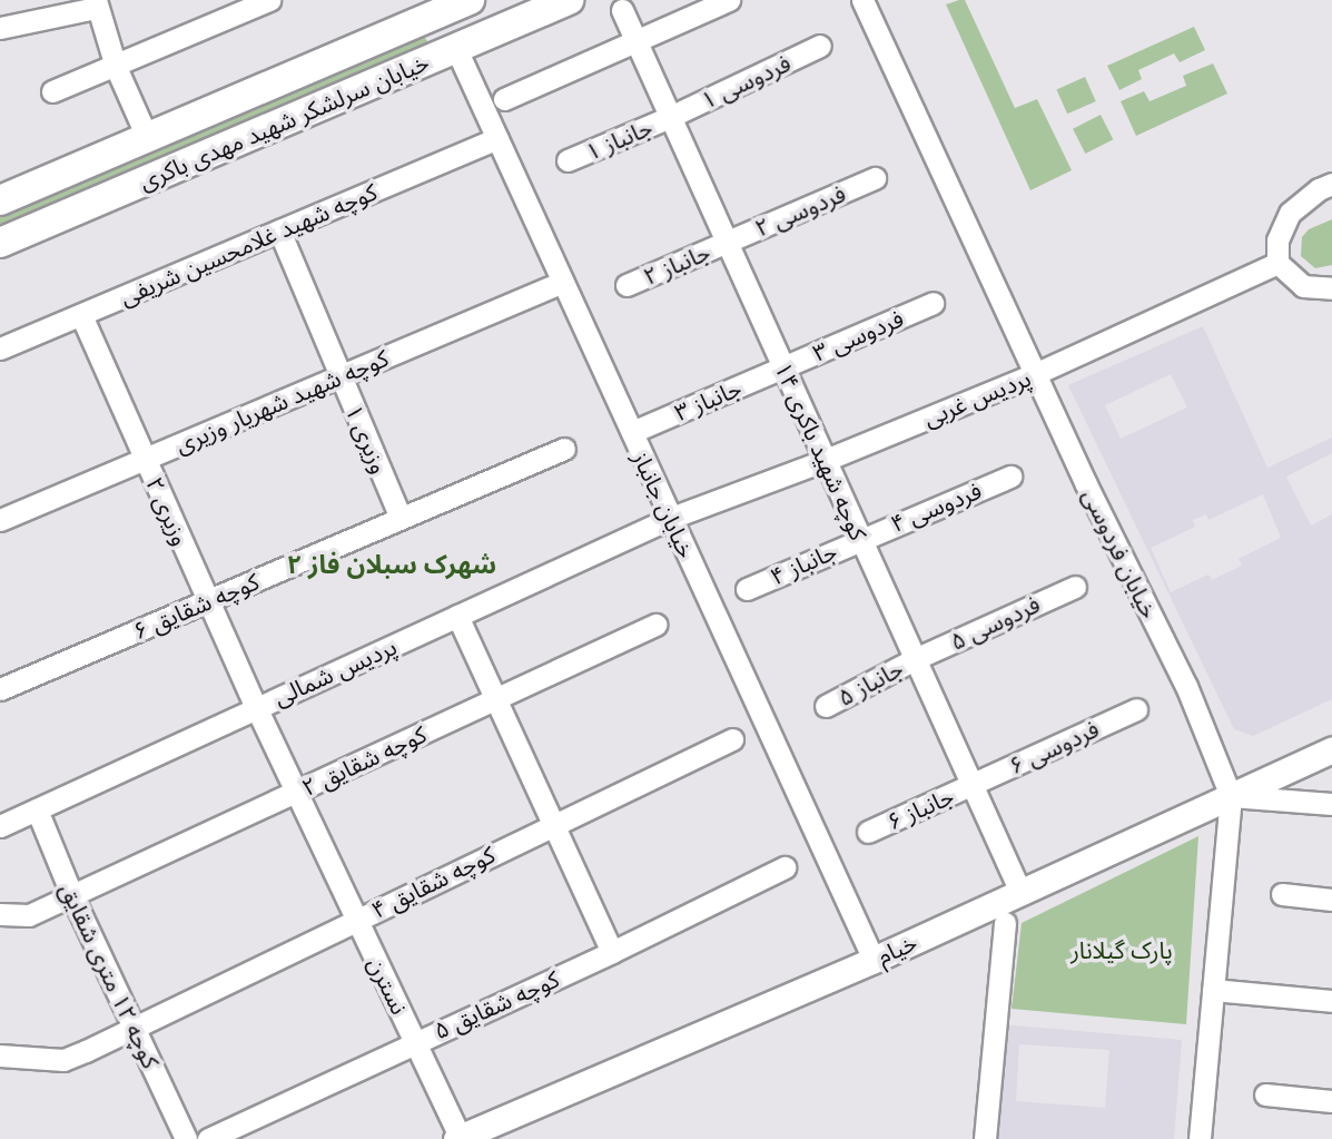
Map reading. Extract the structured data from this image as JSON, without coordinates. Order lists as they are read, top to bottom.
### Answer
{
  "streets": {
    "main road": ["خیابان سرلشکر شهید مهدی باکری"],
    "street": [
      "فردوسی ۱",
      "جانباز ۱",
      "فردوسی ۲",
      "کوچه شهید غلامحسین شریفی",
      "جانباز ۲",
      "فردوسی ۳",
      "پردیس غربی",
      "جانباز ۳",
      "کوچه شهید شهریار وزیری",
      "وزیری ۱",
      "کوچه شهید باکری ۱۴",
      "خیابان جانباز",
      "فردوسی ۴",
      "وزیری ۲",
      "خیابان فردوسی",
      "جانباز ۴",
      "کوچه شقایق ۶",
      "فردوسی ۵",
      "پردیس شمالی",
      "جانباز ۵",
      "فردوسی ۶",
      "کوچه شقایق ۲",
      "جانباز ۶",
      "کوچه شقایق ۴",
      "خیام",
      "کوچه ۱۲ متری شقایق",
      "نسترن",
      "کوچه شقایق ۵"
    ]
  },
  "crossings": [
    ["فردوسی ۱", "جانباز ۱"],
    ["فردوسی ۱", "کوچه شهید باکری ۱۴"],
    ["خیابان سرلشکر شهید مهدی باکری", "خیابان جانباز"],
    ["جانباز ۱", "کوچه شهید باکری ۱۴"],
    ["فردوسی ۲", "جانباز ۲"],
    ["فردوسی ۲", "کوچه شهید باکری ۱۴"],
    ["کوچه شهید غلامحسین شریفی", "وزیری ۱"],
    ["کوچه شهید غلامحسین شریفی", "خیابان جانباز"],
    ["کوچه شهید غلامحسین شریفی", "وزیری ۲"],
    ["جانباز ۲", "کوچه شهید باکری ۱۴"],
    ["فردوسی ۳", "جانباز ۳"],
    ["فردوسی ۳", "کوچه شهید باکری ۱۴"],
    ["پردیس غربی", "کوچه شهید باکری ۱۴"],
    ["پردیس غربی", "خیابان جانباز"],
    ["پردیس غربی", "خیابان فردوسی"],
    ["پردیس غربی", "پردیس شمالی"],
    ["جانباز ۳", "کوچه شهید باکری ۱۴"],
    ["جانباز ۳", "خیابان جانباز"],
    ["کوچه شهید شهریار وزیری", "وزیری ۱"],
    ["کوچه شهید شهریار وزیری", "خیابان جانباز"],
    ["کوچه شهید شهریار وزیری", "وزیری ۲"],
    ["وزیری ۱", "کوچه شقایق ۶"],
    ["کوچه شهید باکری ۱۴", "فردوسی ۴"],
    ["کوچه شهید باکری ۱۴", "جانباز ۴"],
    ["کوچه شهید باکری ۱۴", "فردوسی ۵"],
    ["کوچه شهید باکری ۱۴", "جانباز ۵"],
    ["کوچه شهید باکری ۱۴", "فردوسی ۶"],
    ["کوچه شهید باکری ۱۴", "جانباز ۶"],
    ["کوچه شهید باکری ۱۴", "خیام"],
    ["خیابان جانباز", "پردیس شمالی"],
    ["خیابان جانباز", "خیام"],
    ["فردوسی ۴", "جانباز ۴"],
    ["وزیری ۲", "کوچه شقایق ۶"],
    ["وزیری ۲", "پردیس شمالی"],
    ["وزیری ۲", "نسترن"],
    ["خیابان فردوسی", "خیام"],
    ["فردوسی ۵", "جانباز ۵"],
    ["پردیس شمالی", "کوچه ۱۲ متری شقایق"],
    ["پردیس شمالی", "نسترن"],
    ["فردوسی ۶", "جانباز ۶"],
    ["کوچه شقایق ۲", "کوچه ۱۲ متری شقایق"],
    ["کوچه شقایق ۲", "نسترن"],
    ["کوچه شقایق ۴", "کوچه ۱۲ متری شقایق"],
    ["کوچه شقایق ۴", "نسترن"],
    ["خیام", "نسترن"],
    ["نسترن", "کوچه شقایق ۵"]
  ],
  "districts": ["شهرک سبلان فاز ۲"],
  "parks": ["پارک گیلانار"]
}
